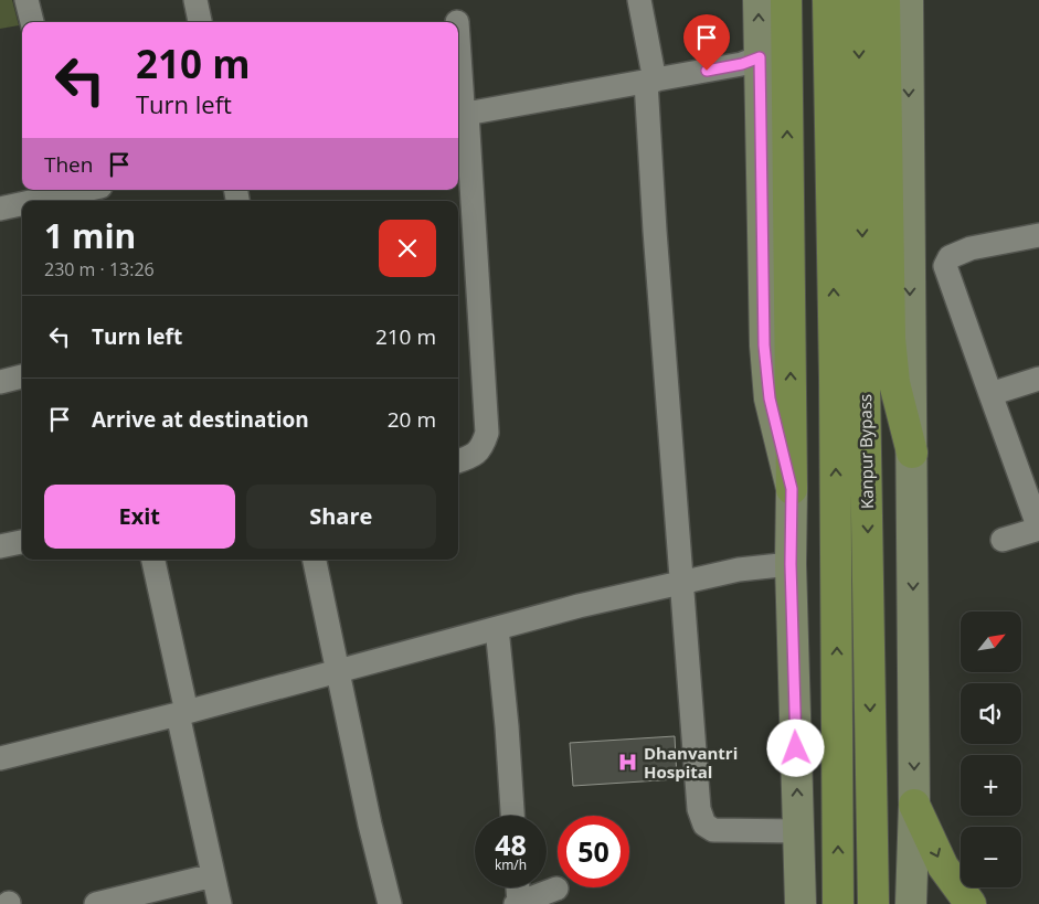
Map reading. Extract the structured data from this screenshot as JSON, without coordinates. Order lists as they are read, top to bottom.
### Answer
{
  "streets": {
    "highway": ["Kanpur Bypass"]
  },
  "places": {
    "hospital": ["Dhanvantri Hospital"]
  },
  "north": "top right",
  "page": {
    "turn": ["210 m", "Turn left"],
    "then": "Then",
    "heading": ["1 min", "230 m · 13:26"],
    "list": [
      {
        "name": "Turn left",
        "value": "210 m"
      },
      {
        "name": "Arrive at destination",
        "value": "20 m"
      }
    ],
    "buttons": ["Exit", "Share"],
    "map_buttons": ["+", "−"],
    "speed": "48 km/h",
    "limit": "50"
  }
}
